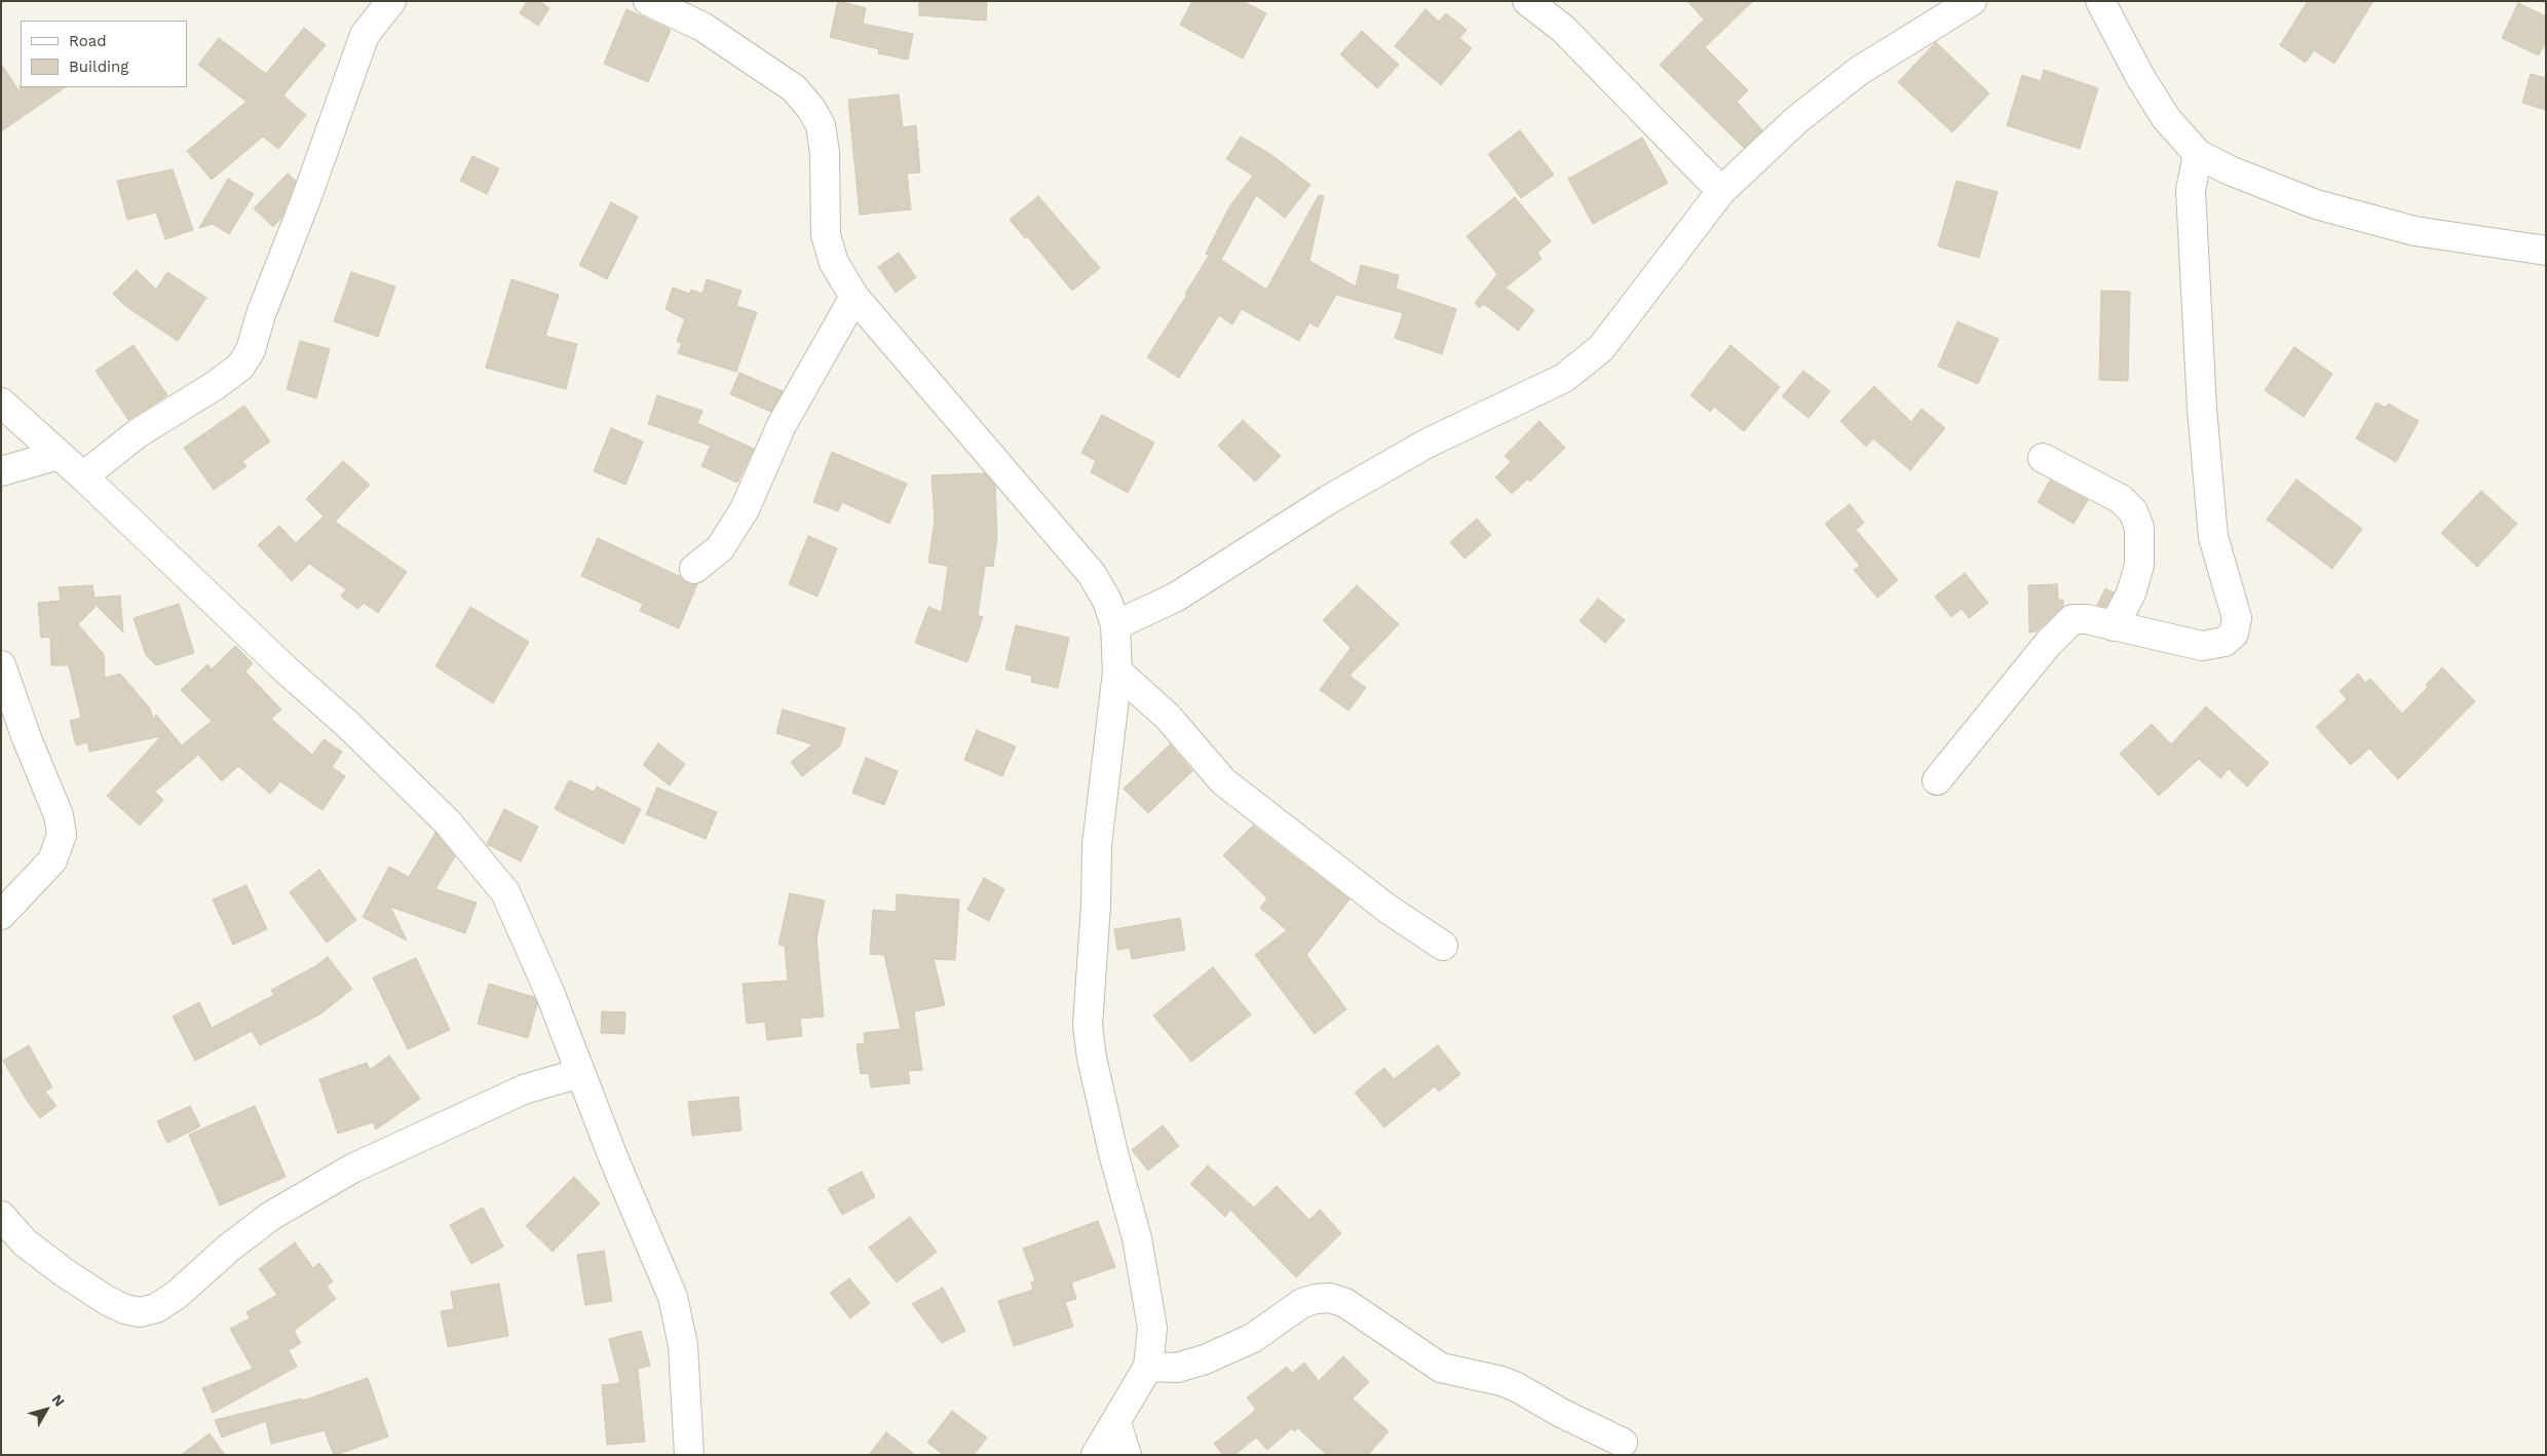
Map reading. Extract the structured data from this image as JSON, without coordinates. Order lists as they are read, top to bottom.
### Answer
{
  "legend": ["Road", "Building"],
  "north": "top right"
}
